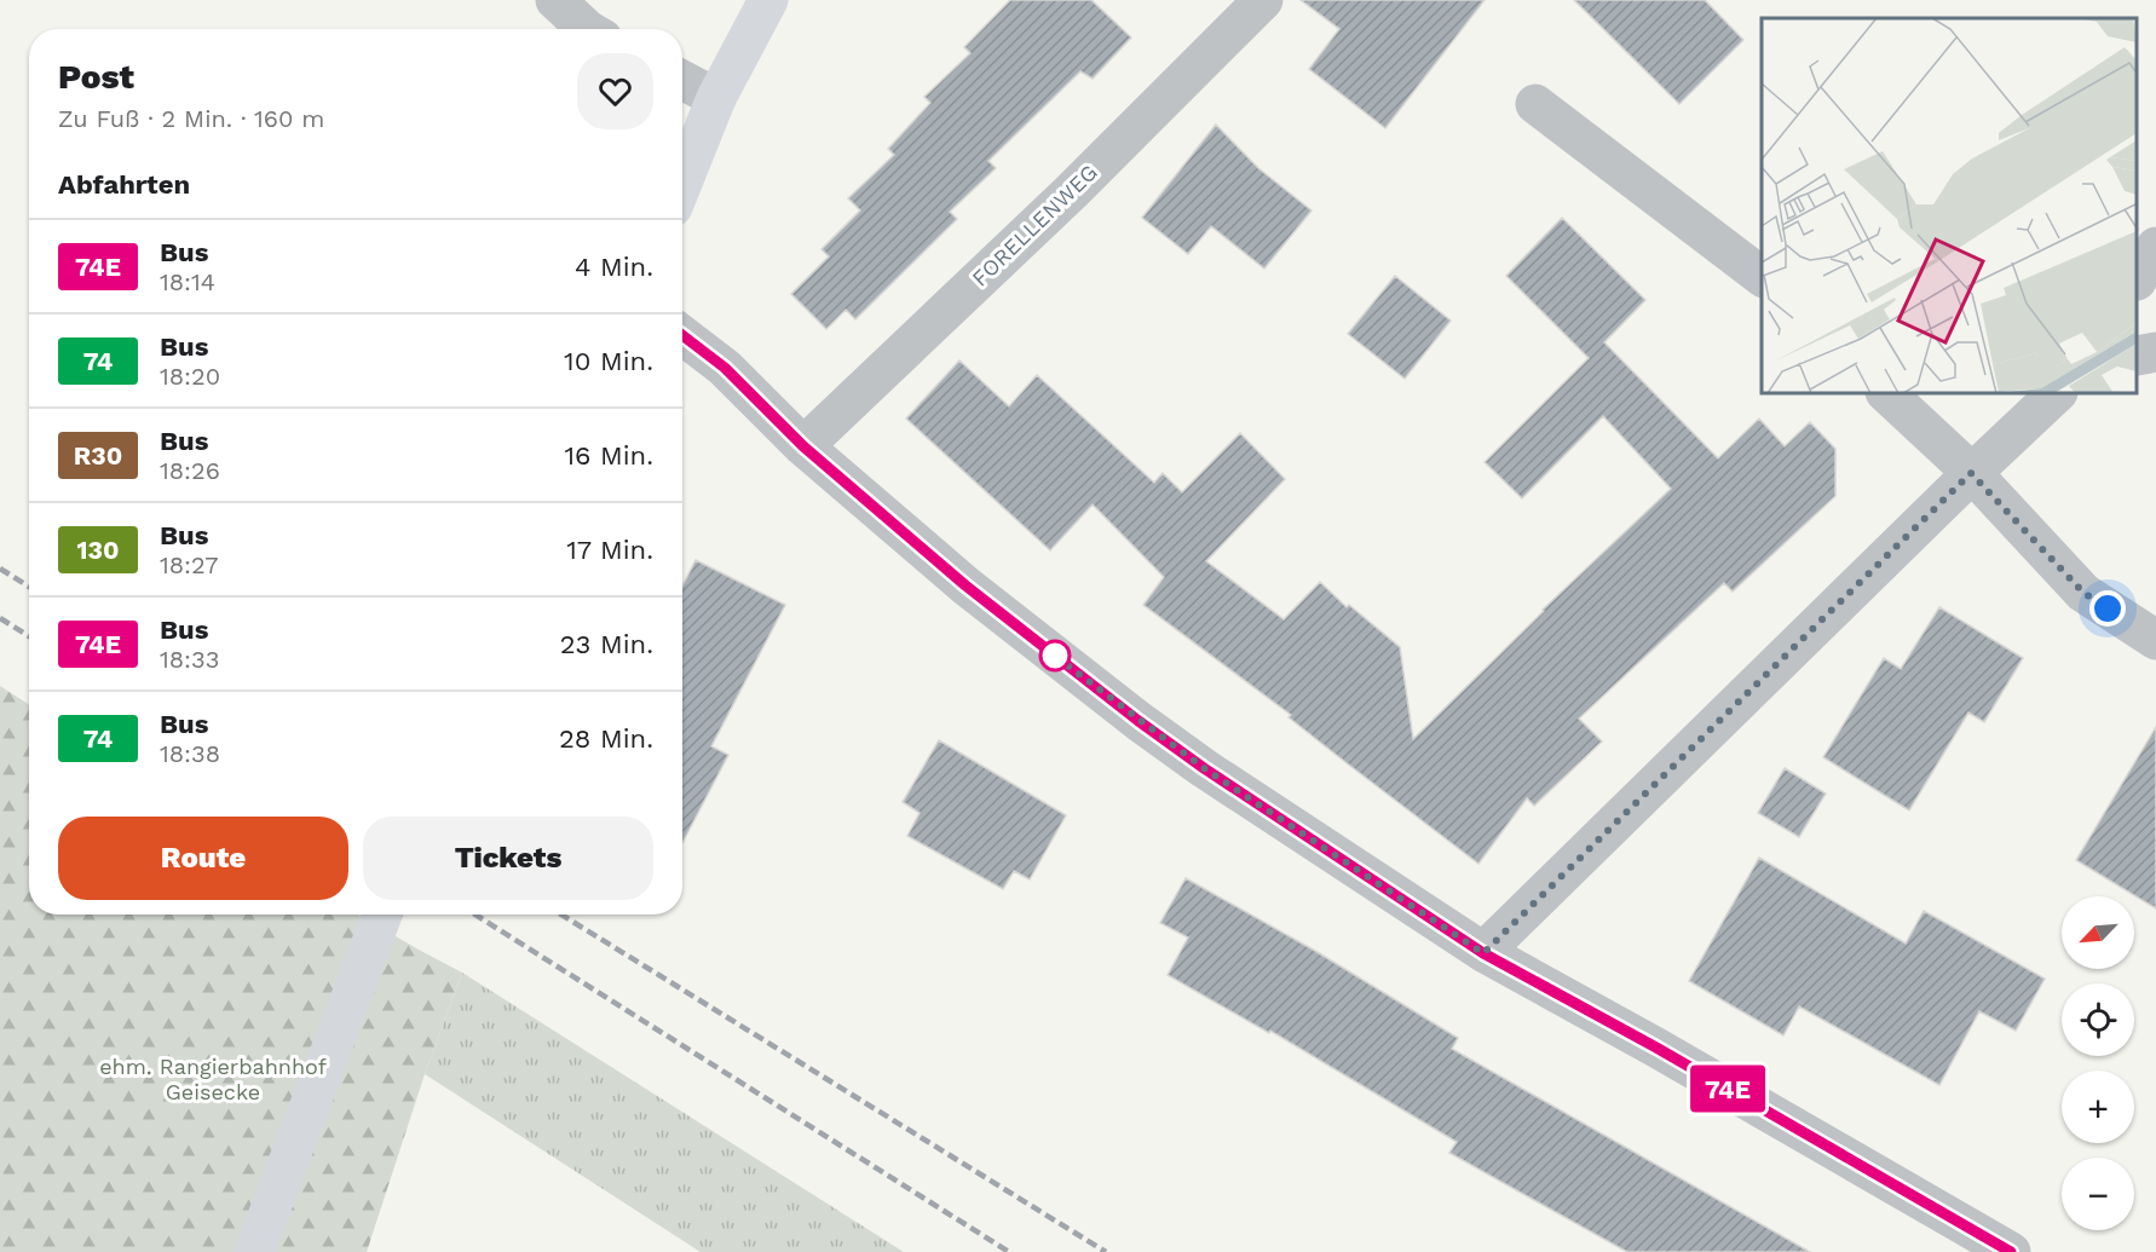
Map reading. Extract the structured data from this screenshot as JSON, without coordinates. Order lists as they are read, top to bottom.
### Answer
{
  "streets": {
    "street": ["FORELLENWEG"]
  },
  "parks": ["ehm. Rangierbahnhof Geisecke"],
  "lines": ["bus line 74E"],
  "north": "bottom left",
  "page": {
    "on_map": "74E",
    "heading": [
      ["Post", "Zu Fuß · 2 Min. · 160 m"],
      "Abfahrten"
    ],
    "list": [
      {
        "mark": "74E",
        "name": "Bus",
        "note": "18:14",
        "value": "4 Min."
      },
      {
        "mark": "74",
        "name": "Bus",
        "note": "18:20",
        "value": "10 Min."
      },
      {
        "mark": "R30",
        "name": "Bus",
        "note": "18:26",
        "value": "16 Min."
      },
      {
        "mark": "130",
        "name": "Bus",
        "note": "18:27",
        "value": "17 Min."
      },
      {
        "mark": "74E",
        "name": "Bus",
        "note": "18:33",
        "value": "23 Min."
      },
      {
        "mark": "74",
        "name": "Bus",
        "note": "18:38",
        "value": "28 Min."
      }
    ],
    "buttons": ["Route", "Tickets"],
    "map_buttons": ["+", "−"]
  }
}
